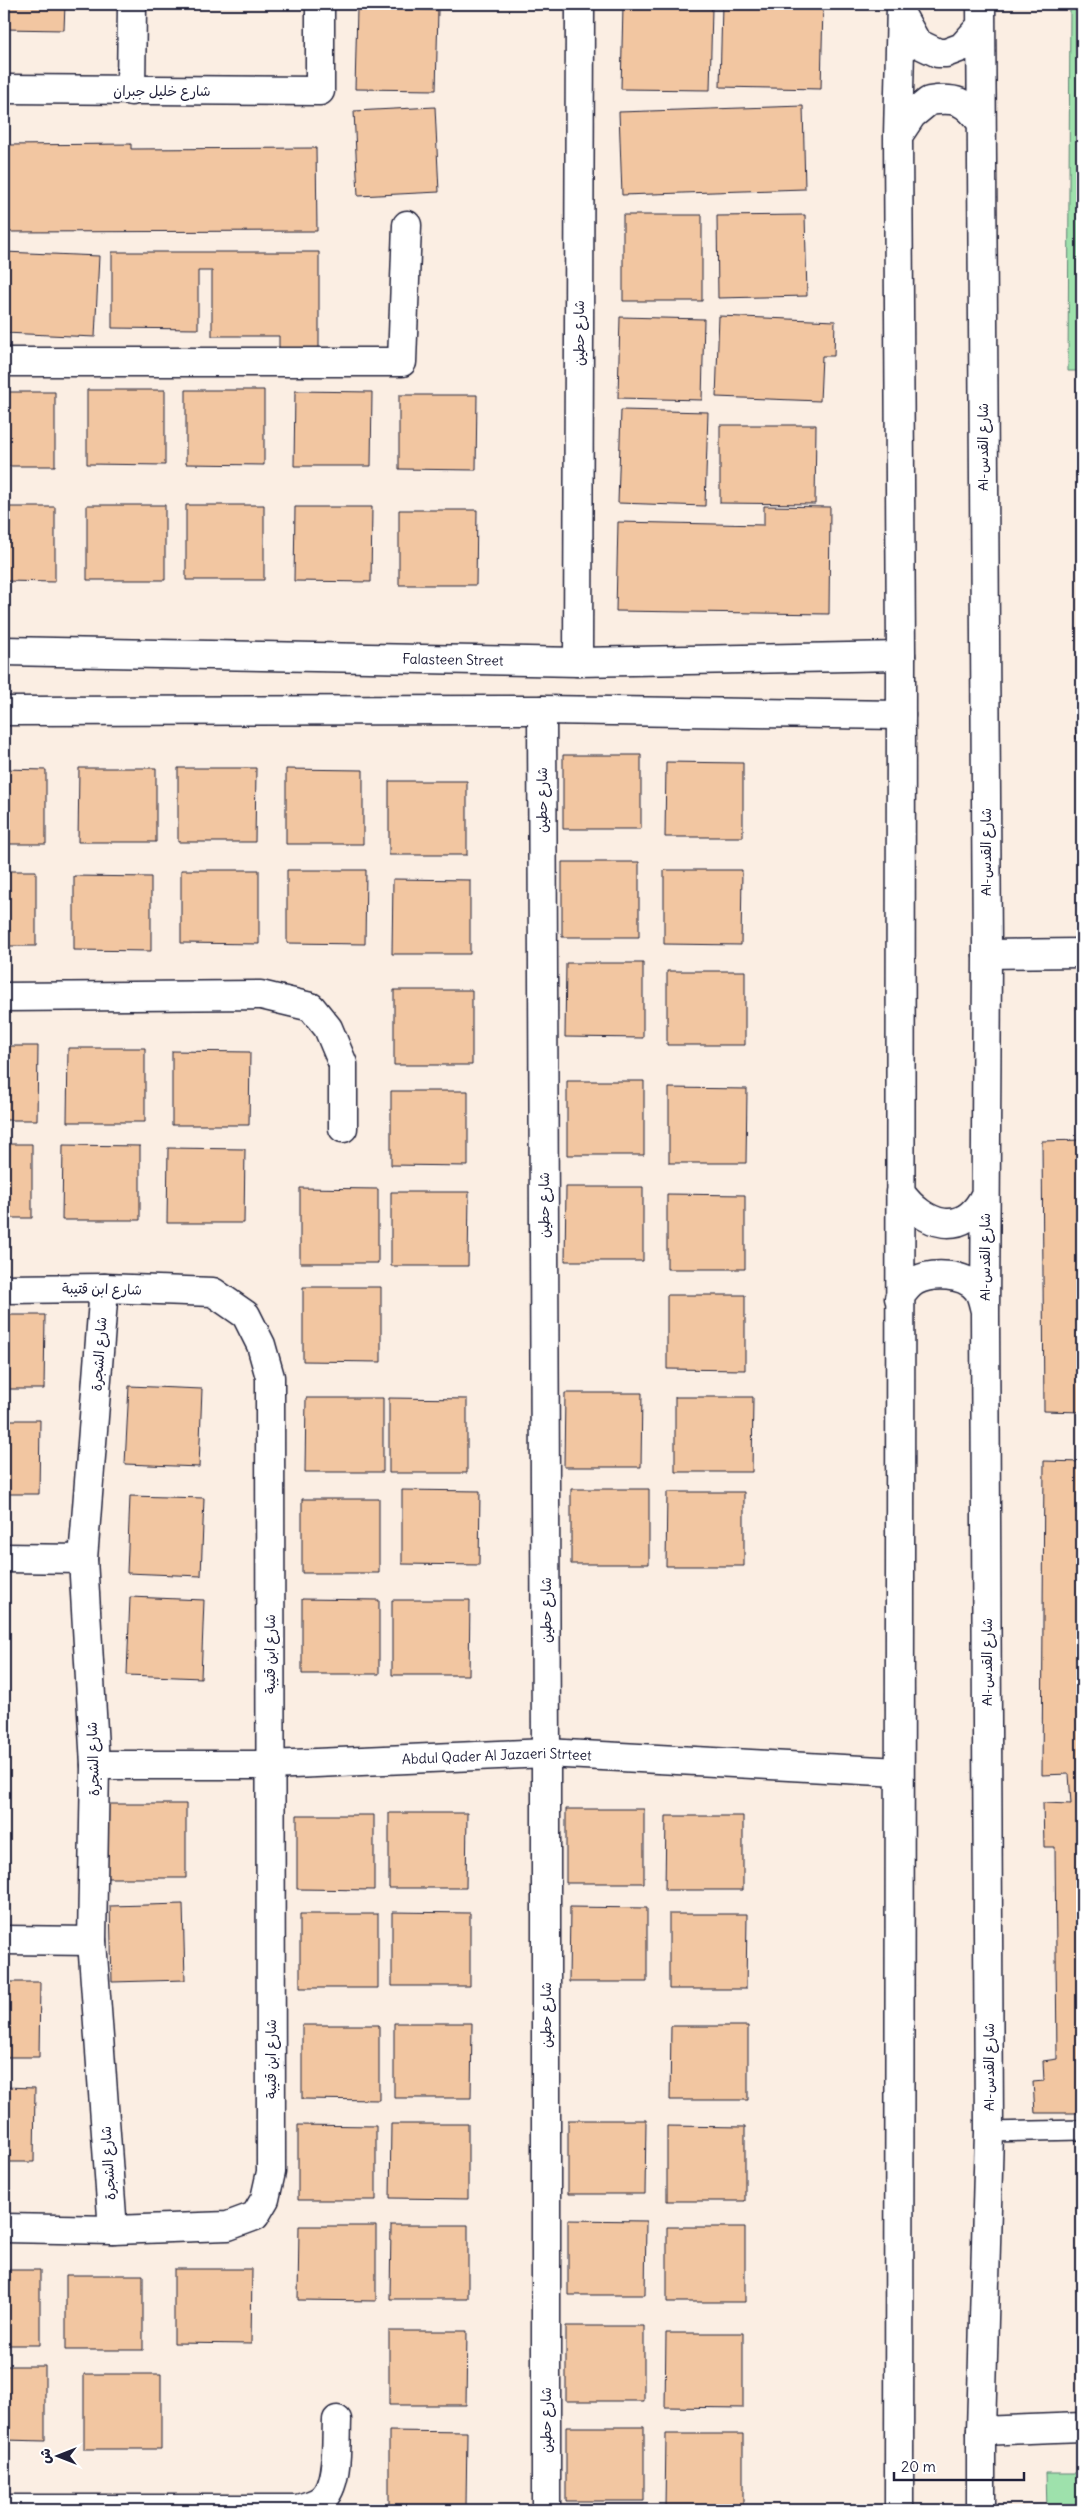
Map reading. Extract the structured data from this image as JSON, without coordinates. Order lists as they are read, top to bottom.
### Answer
{
  "streets": {
    "street": [
      "شارع خليل جبران",
      "شارع حطين",
      "Al-شارع القدس",
      "Falasteen Street",
      "شارع ابن قتيبة",
      "شارع الشجرة",
      "Abdul Qader Al Jazaeri Strteet"
    ]
  },
  "crossings": [
    ["شارع حطين", "Falasteen Street"],
    ["شارع حطين", "Abdul Qader Al Jazaeri Strteet"],
    ["شارع ابن قتيبة", "شارع الشجرة"],
    ["شارع ابن قتيبة", "Abdul Qader Al Jazaeri Strteet"],
    ["شارع الشجرة", "Abdul Qader Al Jazaeri Strteet"]
  ],
  "scale_bar": "20 m",
  "north": "left"
}
